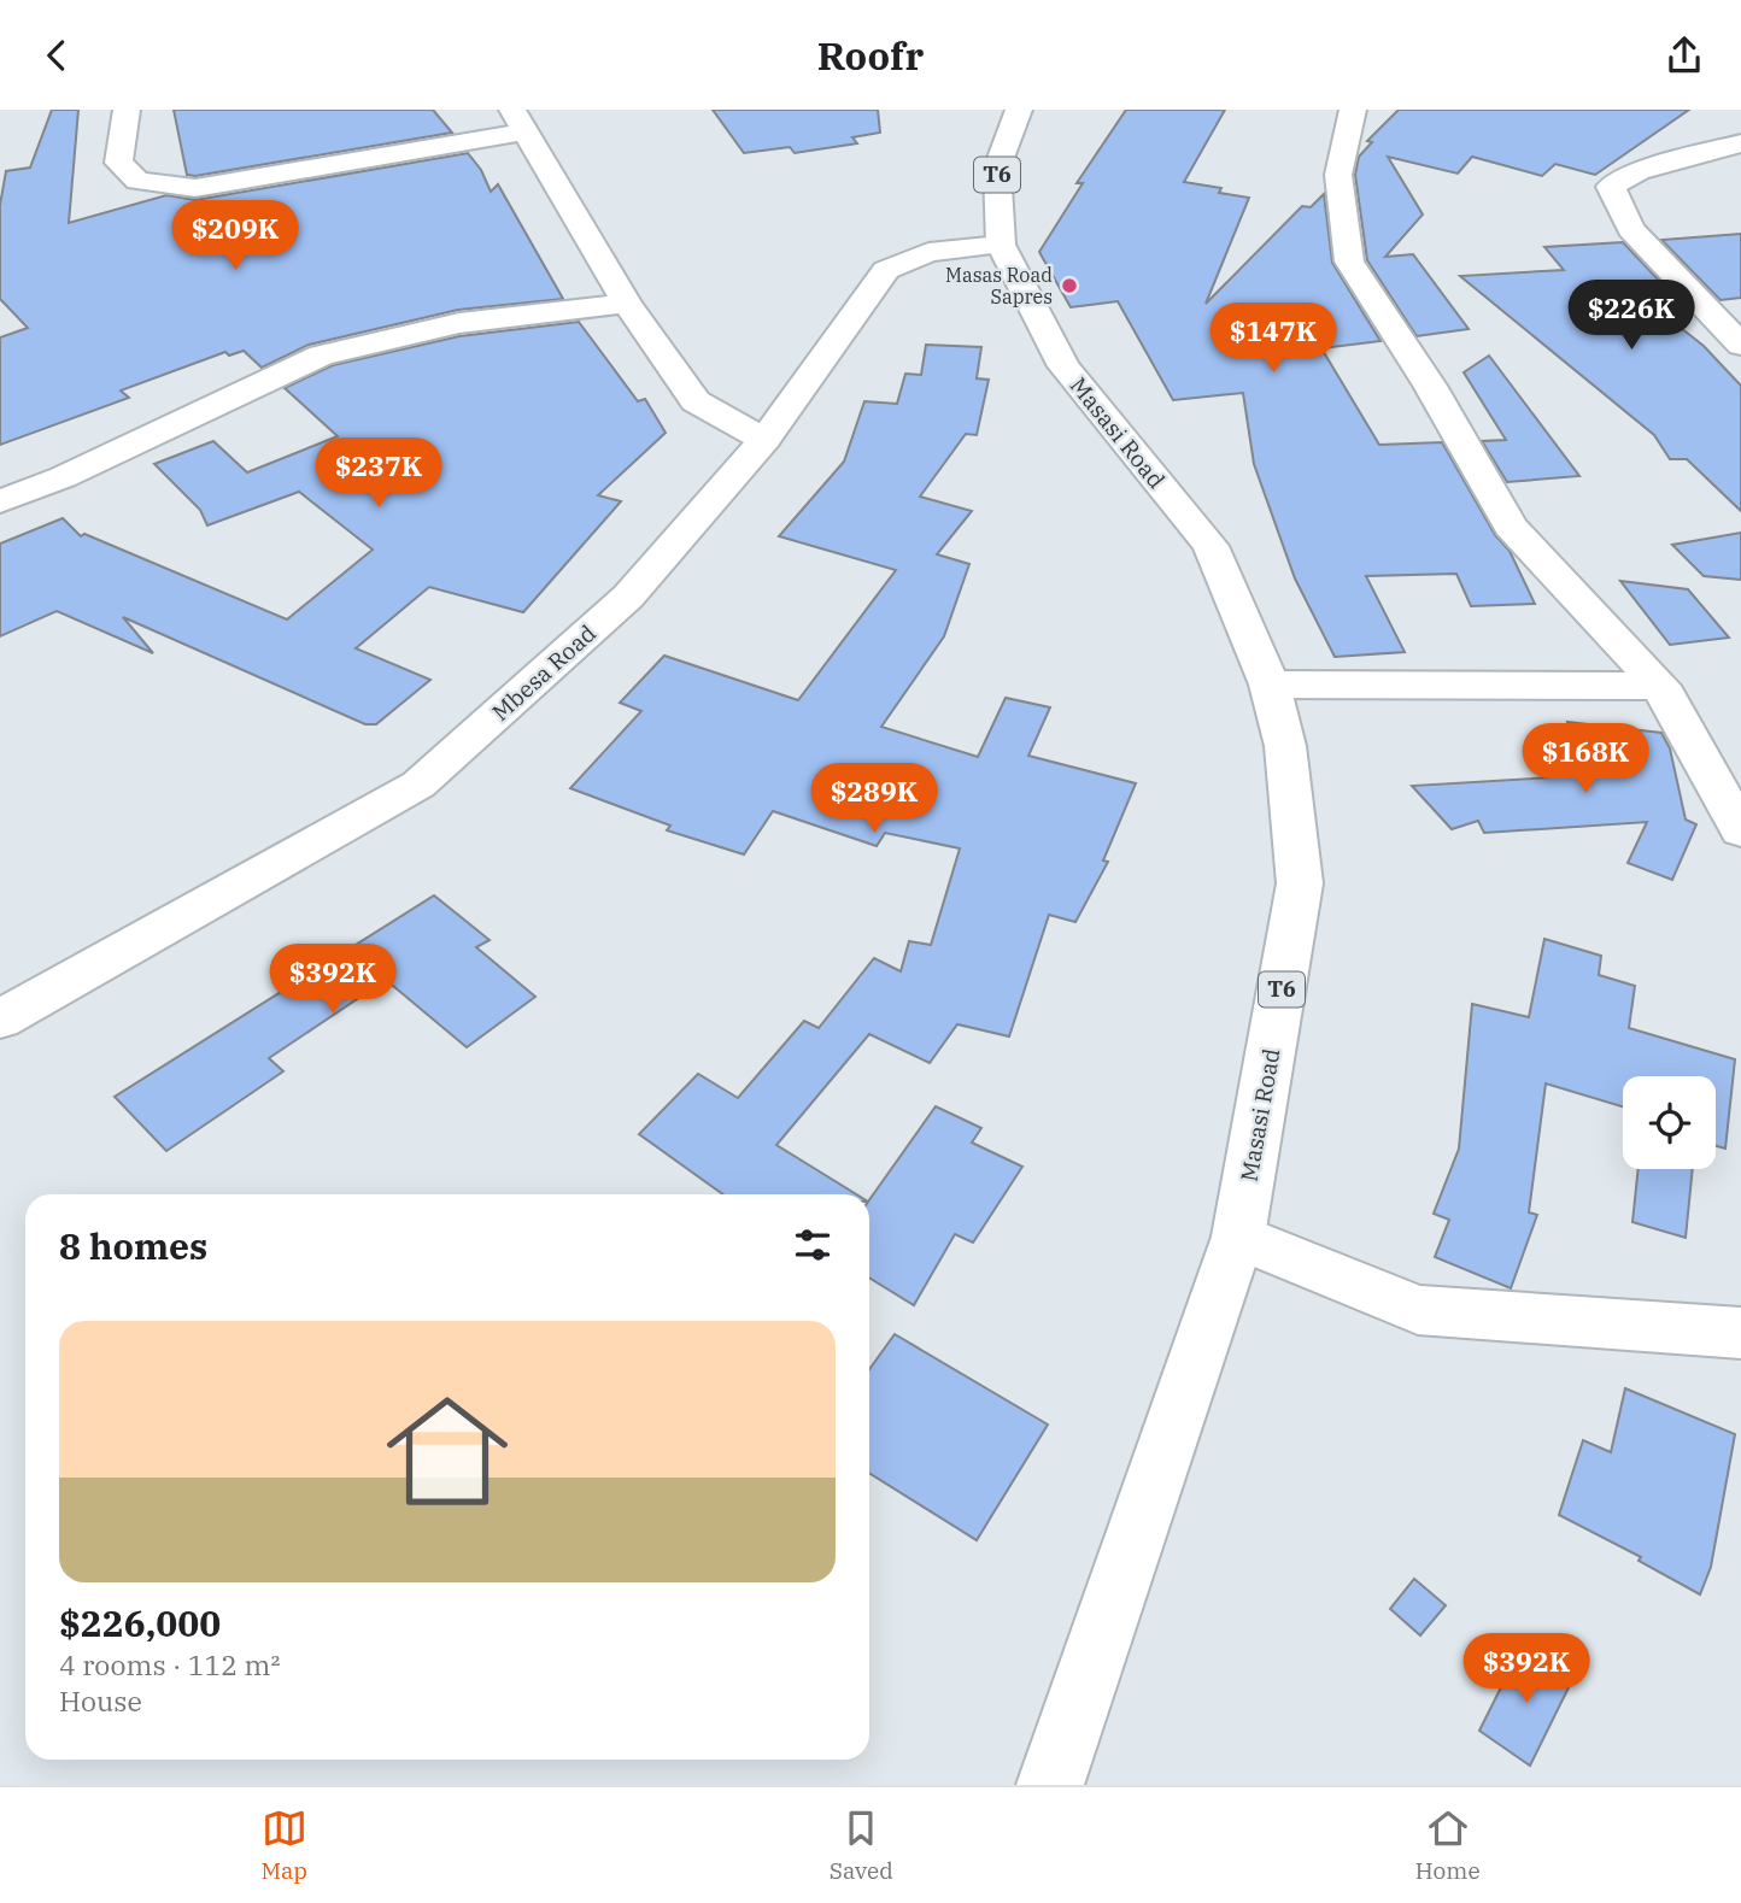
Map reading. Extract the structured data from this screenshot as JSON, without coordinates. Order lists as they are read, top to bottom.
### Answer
{
  "streets": {
    "main road": ["T6", "Masasi Road", "Mbesa Road"]
  },
  "crossings": [
    ["T6", "Masasi Road"],
    ["T6", "Mbesa Road"],
    ["Masasi Road", "Mbesa Road"]
  ],
  "places": ["Masas Road Sapres"],
  "page": {
    "header": "Roofr",
    "price": [
      "$209K",
      "$226K",
      "$147K",
      "$237K",
      "$168K",
      "$289K",
      "$392K",
      "$392K"
    ],
    "heading": "8 homes",
    "list": [
      {
        "name": "$226,000",
        "note": "4 rooms · 112 m² · House"
      }
    ],
    "tabs": ["Map", "Saved", "Home"]
  }
}
